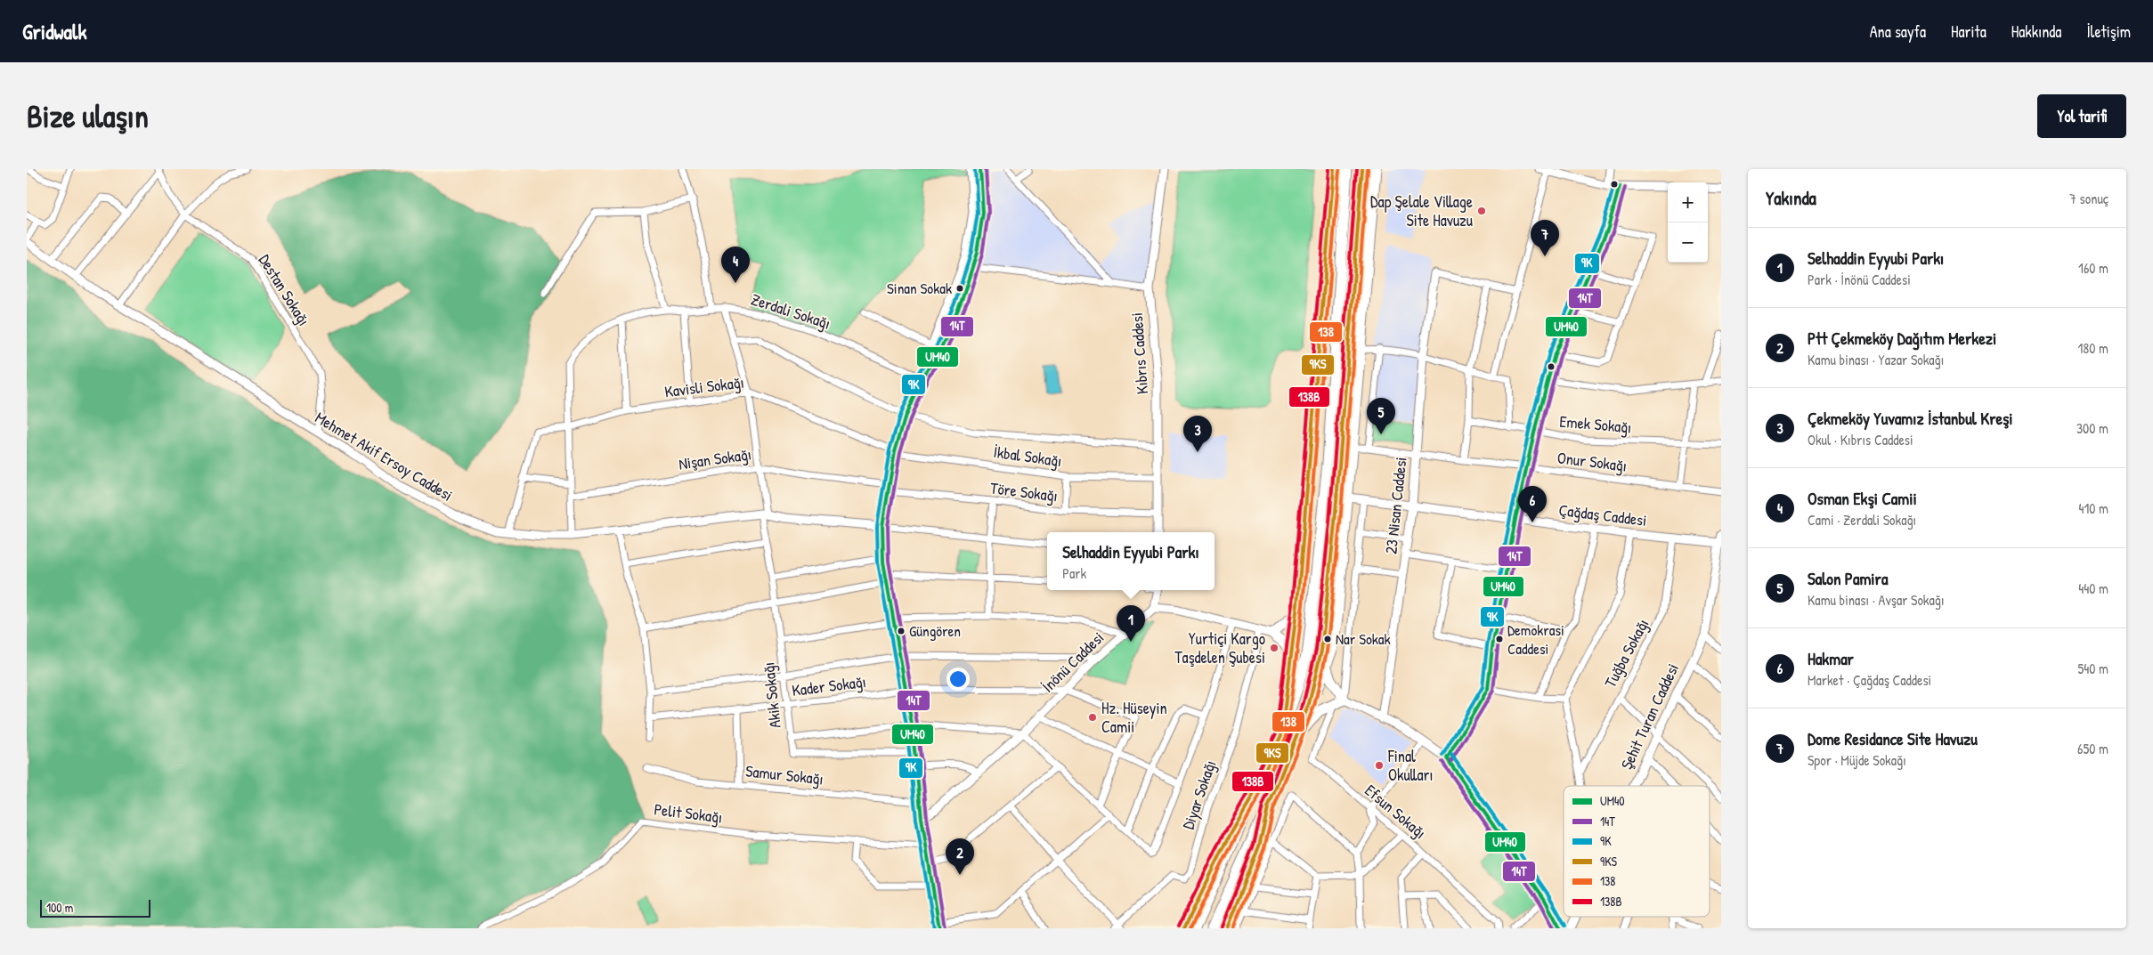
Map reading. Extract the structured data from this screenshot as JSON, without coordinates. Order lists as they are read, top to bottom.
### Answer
{
  "streets": {
    "street": [
      "Destan Sokağı",
      "Zerdali Sokağı",
      "Kıbrıs Caddesi",
      "Kavisli Sokağı",
      "Emek Sokağı",
      "Mehmet Akif Ersoy Caddesi",
      "İkbal Sokağı",
      "Nişan Sokağı",
      "Onur Sokağı",
      "Töre Sokağı",
      "23 Nisan Caddesi",
      "Çağdaş Caddesi",
      "Tuğba Sokağı",
      "İnönü Caddesi",
      "Kader Sokağı",
      "Akik Sokağı",
      "Şehit Turan Caddesi",
      "Samur Sokağı",
      "Diyar Sokağı",
      "Efsun Sokağı",
      "Pelit Sokağı"
    ]
  },
  "crossings": [
    ["Destan Sokağı", "Mehmet Akif Ersoy Caddesi"],
    ["Zerdali Sokağı", "Kavisli Sokağı"],
    ["Zerdali Sokağı", "Mehmet Akif Ersoy Caddesi"],
    ["Zerdali Sokağı", "Nişan Sokağı"],
    ["Zerdali Sokağı", "Akik Sokağı"],
    ["Kıbrıs Caddesi", "İkbal Sokağı"],
    ["Kıbrıs Caddesi", "Töre Sokağı"],
    ["Kavisli Sokağı", "İkbal Sokağı"],
    ["Kavisli Sokağı", "Akik Sokağı"],
    ["Mehmet Akif Ersoy Caddesi", "Akik Sokağı"],
    ["Nişan Sokağı", "Töre Sokağı"],
    ["Nişan Sokağı", "Akik Sokağı"],
    ["Onur Sokağı", "23 Nisan Caddesi"],
    ["23 Nisan Caddesi", "Çağdaş Caddesi"],
    ["Çağdaş Caddesi", "Tuğba Sokağı"],
    ["Çağdaş Caddesi", "Şehit Turan Caddesi"],
    ["İnönü Caddesi", "Kader Sokağı"],
    ["Kader Sokağı", "Akik Sokağı"]
  ],
  "places": [
    "Dap Şelale Village Site Havuzu",
    "Sinan Sokak",
    "Güngören",
    "Nar Sokak",
    "Demokrasi Caddesi",
    "Yurtiçi Kargo Taşdelen Şubesi",
    "Hz. Hüseyin Camii",
    "Final Okulları"
  ],
  "lines": [
    "transit line UM40",
    "transit line 14T",
    "transit line 9K",
    "transit line 9KS",
    "transit line 138",
    "transit line 138B"
  ],
  "legend": [
    "UM40",
    "14T",
    "9K",
    "9KS",
    "138",
    "138B"
  ],
  "scale_bar": "100 m",
  "page": {
    "header": "Gridwalk",
    "nav": [
      "Ana sayfa",
      "Harita",
      "Hakkında",
      "İletişim"
    ],
    "buttons": "Yol tarifi",
    "title": "Bize ulaşın",
    "heading": ["Yakında", "7 sonuç"],
    "map_buttons": ["+", "−"],
    "pins": [
      "7",
      "4",
      "5",
      "3",
      "6",
      "1",
      "2"
    ],
    "list": [
      {
        "mark": "1",
        "name": "Selhaddin Eyyubi Parkı",
        "note": "Park · İnönü Caddesi",
        "value": "160 m"
      },
      {
        "mark": "2",
        "name": "Ptt Çekmeköy Dağıtım Merkezi",
        "note": "Kamu binası · Yazar Sokağı",
        "value": "180 m"
      },
      {
        "mark": "3",
        "name": "Çekmeköy Yuvamız İstanbul Kreşi",
        "note": "Okul · Kıbrıs Caddesi",
        "value": "300 m"
      },
      {
        "mark": "4",
        "name": "Osman Ekşi Camii",
        "note": "Cami · Zerdali Sokağı",
        "value": "410 m"
      },
      {
        "mark": "5",
        "name": "Salon Pamira",
        "note": "Kamu binası · Avşar Sokağı",
        "value": "440 m"
      },
      {
        "mark": "6",
        "name": "Hakmar",
        "note": "Market · Çağdaş Caddesi",
        "value": "540 m"
      },
      {
        "mark": "7",
        "name": "Dome Residance Site Havuzu",
        "note": "Spor · Müjde Sokağı",
        "value": "650 m"
      }
    ],
    "popup": ["Selhaddin Eyyubi Parkı", "Park"],
    "scale": "100 m"
  }
}
